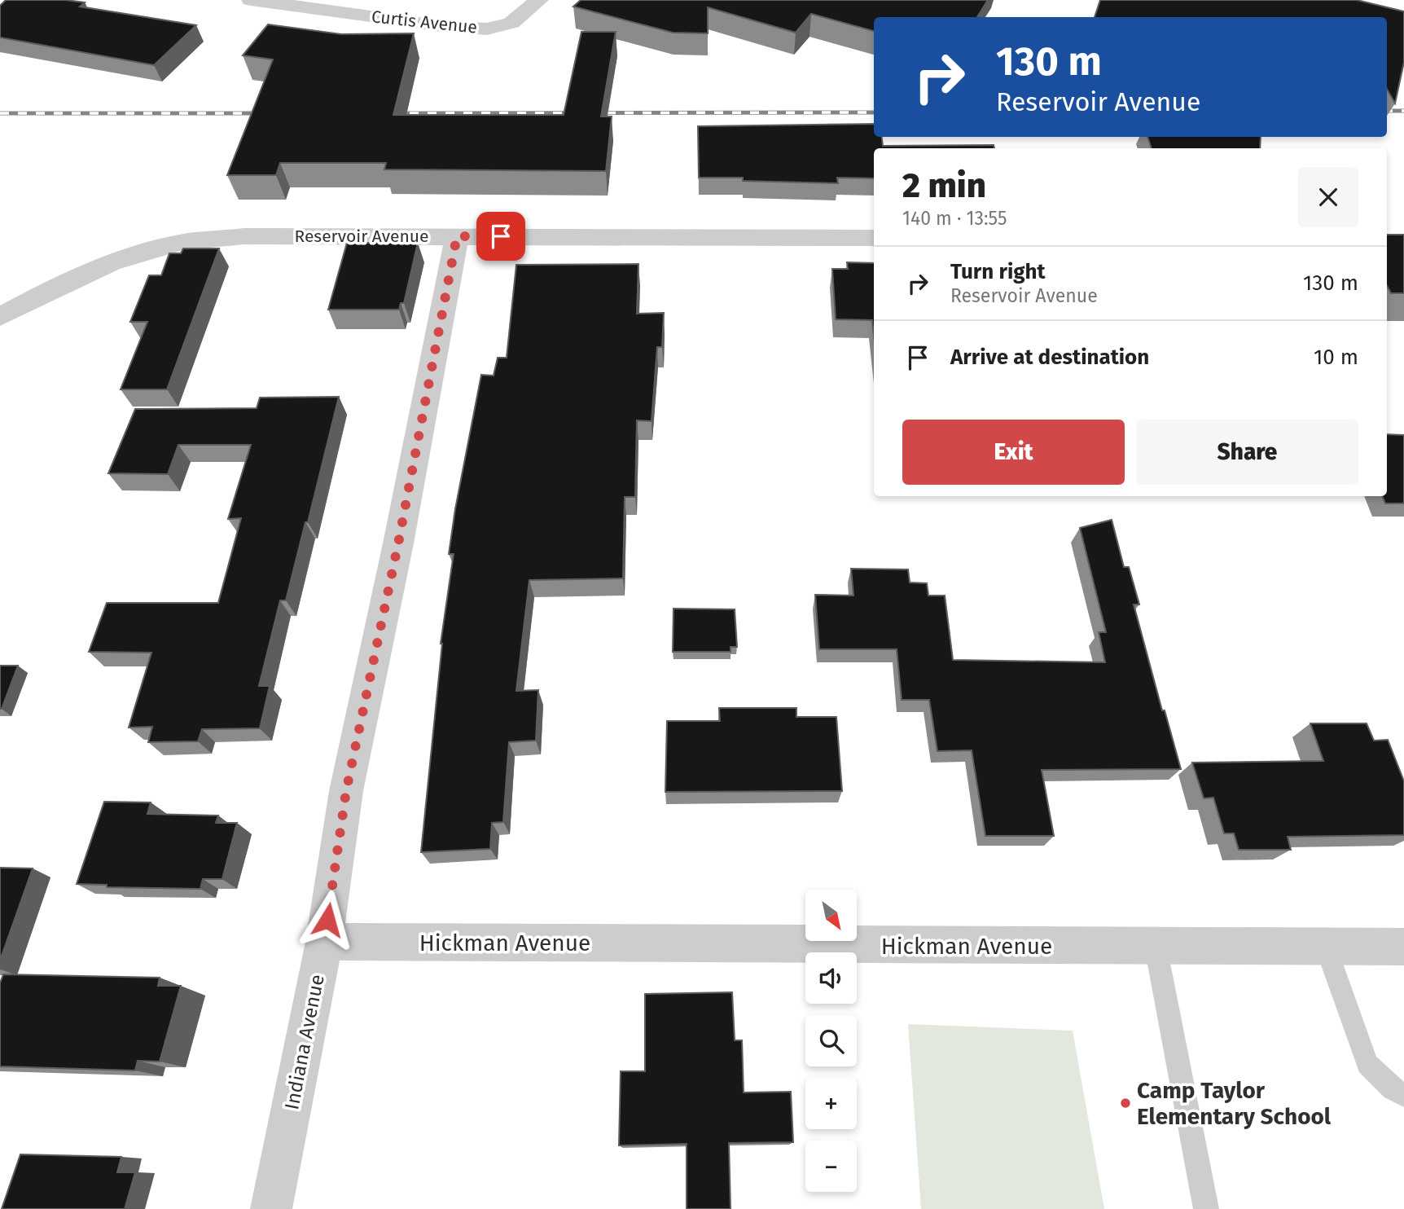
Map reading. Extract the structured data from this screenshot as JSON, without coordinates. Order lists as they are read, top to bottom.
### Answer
{
  "streets": {
    "street": [
      "Curtis Avenue",
      "Reservoir Avenue",
      "Hickman Avenue",
      "Indiana Avenue"
    ]
  },
  "crossings": [
    ["Reservoir Avenue", "Indiana Avenue"],
    ["Hickman Avenue", "Indiana Avenue"]
  ],
  "places": ["Camp Taylor Elementary School"],
  "north": "bottom right",
  "page": {
    "turn": ["130 m", "Reservoir Avenue"],
    "heading": ["2 min", "140 m · 13:55"],
    "list": [
      {
        "name": "Turn right",
        "note": "Reservoir Avenue",
        "value": "130 m"
      },
      {
        "name": "Arrive at destination",
        "value": "10 m"
      }
    ],
    "buttons": ["Exit", "Share"],
    "map_buttons": ["+", "−"]
  }
}
